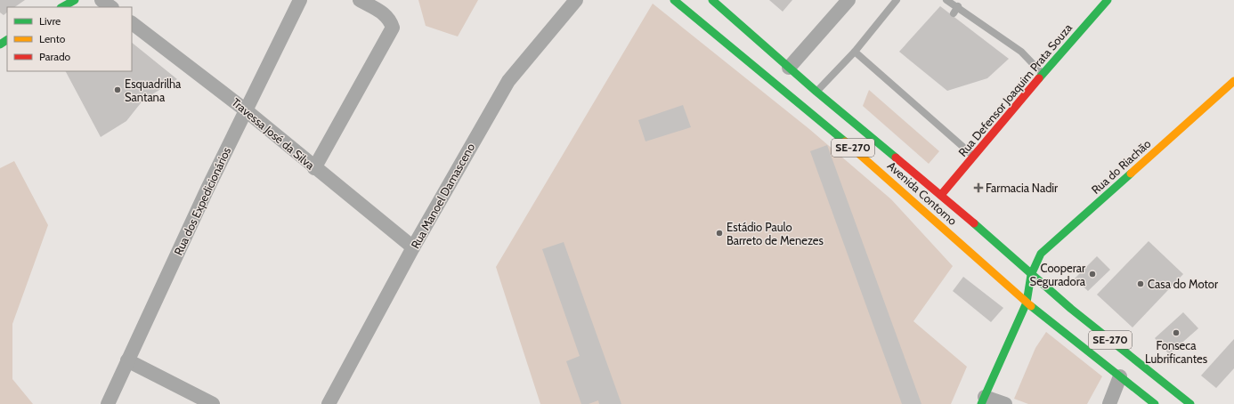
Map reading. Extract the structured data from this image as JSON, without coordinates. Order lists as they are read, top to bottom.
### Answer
{
  "streets": {
    "main road": [
      "Rua Defensor Joaquim Prata Souza",
      "SE-270",
      "Rua do Riachão",
      "Avenida Contorno"
    ],
    "street": ["Travessa José da Silva", "Rua Manoel Damasceno", "Rua dos Expedicionários"]
  },
  "crossings": [
    ["Rua Defensor Joaquim Prata Souza", "Avenida Contorno"],
    ["Travessa José da Silva", "Rua Manoel Damasceno"],
    ["Travessa José da Silva", "Rua dos Expedicionários"],
    ["Rua do Riachão", "Avenida Contorno"]
  ],
  "places": {
    "other": [
      "Esquadrilha Santana",
      "Estádio Paulo Barreto de Menezes",
      "Cooperar Seguradora",
      "Casa do Motor",
      "Fonseca Lubrificantes"
    ],
    "health": ["Farmacia Nadir"]
  },
  "legend": ["Livre", "Lento", "Parado"]
}
